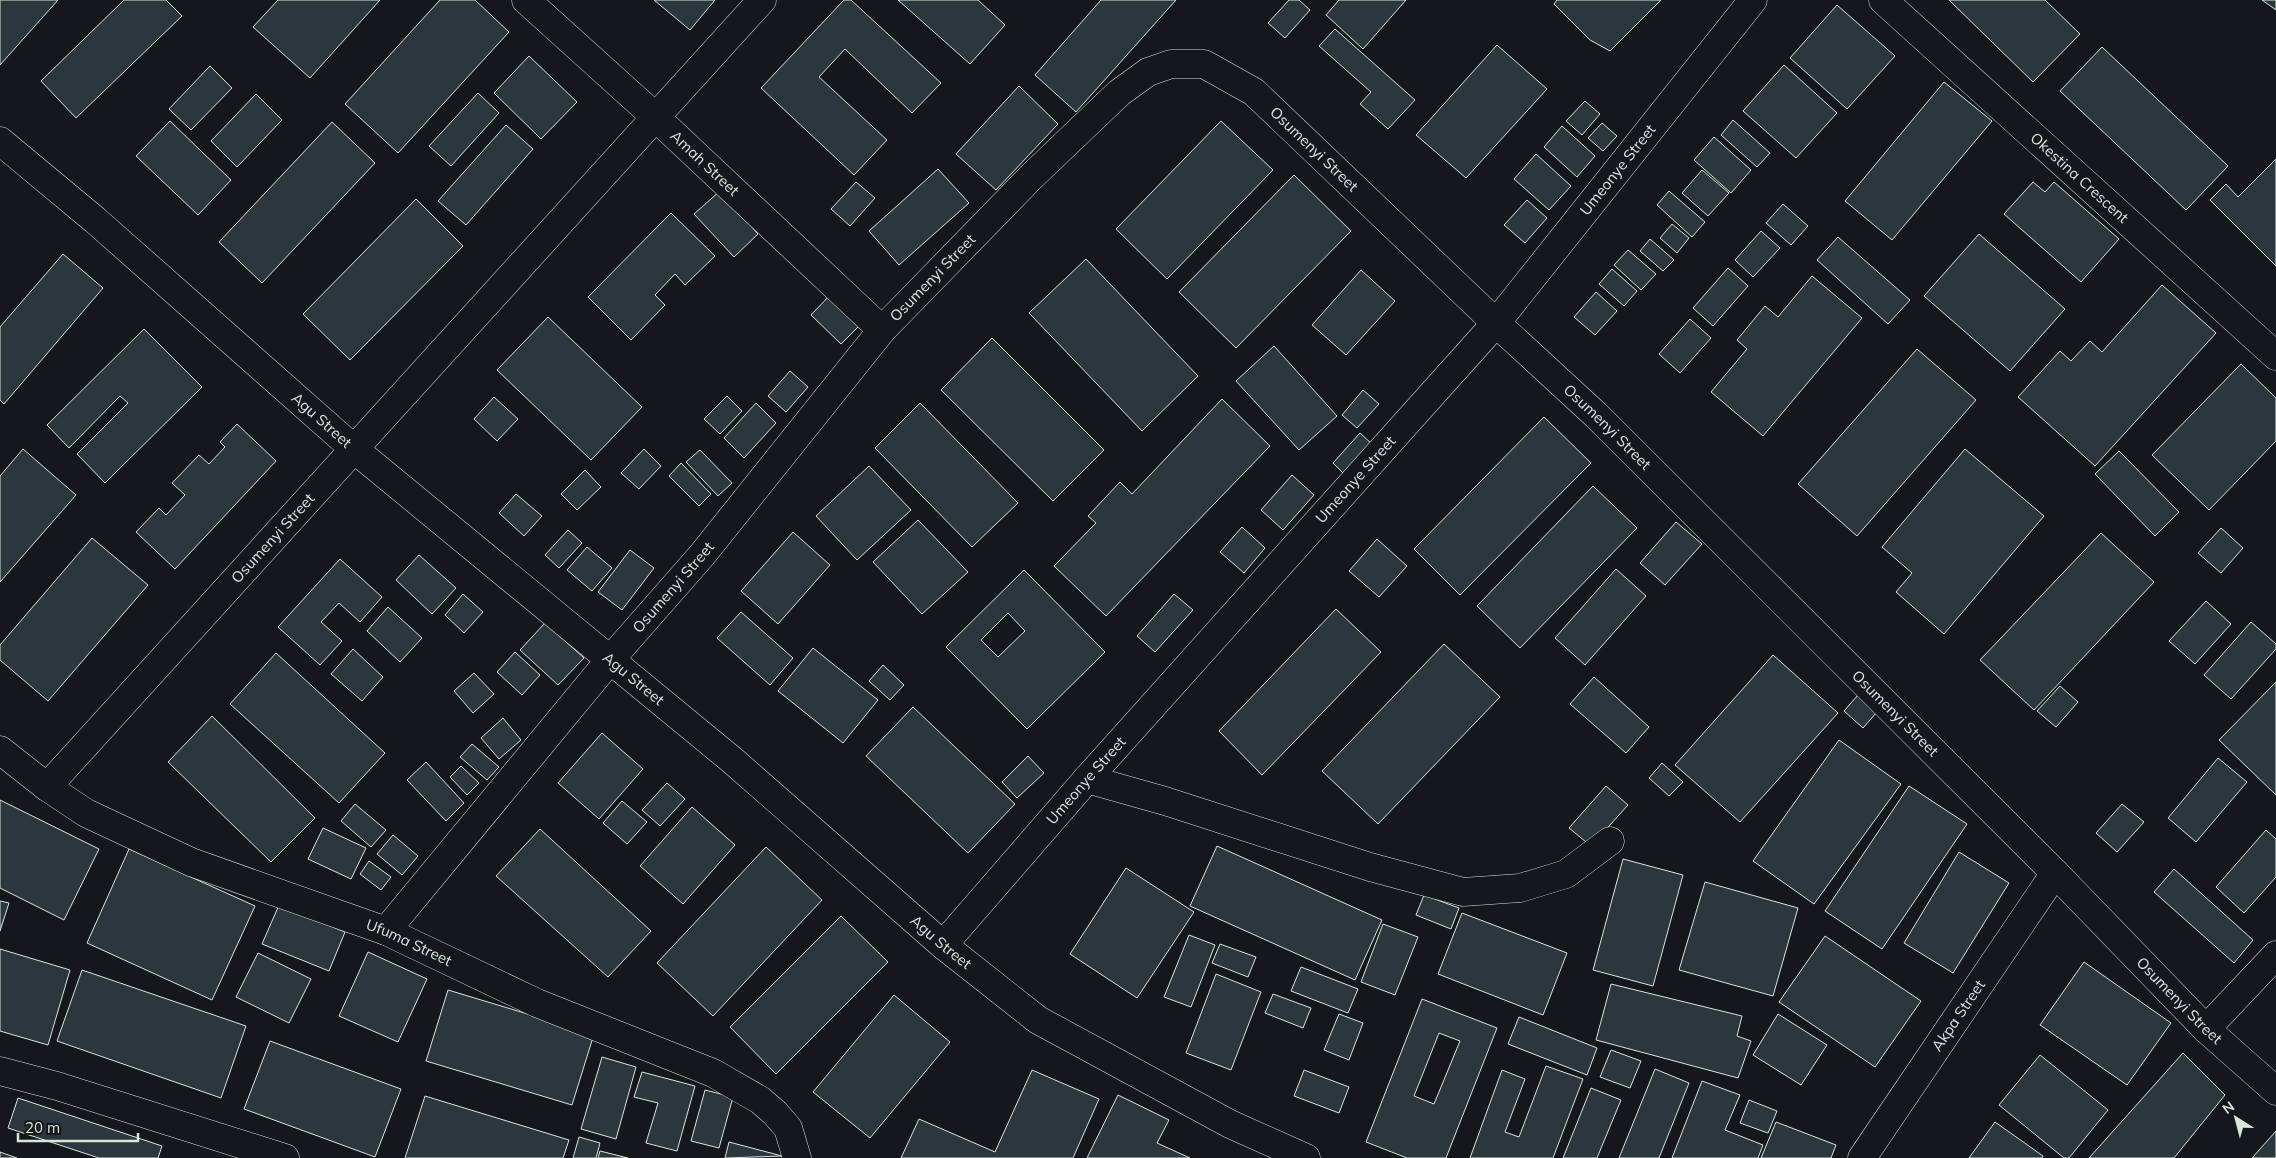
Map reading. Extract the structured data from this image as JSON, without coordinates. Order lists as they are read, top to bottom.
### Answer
{
  "streets": {
    "street": [
      "Osumenyi Street",
      "Amah Street",
      "Umeonye Street",
      "Okestina Crescent",
      "Agu Street",
      "Ufuma Street",
      "Akpa Street"
    ]
  },
  "crossings": [
    ["Osumenyi Street", "Amah Street"],
    ["Osumenyi Street", "Umeonye Street"],
    ["Osumenyi Street", "Agu Street"],
    ["Osumenyi Street", "Ufuma Street"],
    ["Osumenyi Street", "Akpa Street"],
    ["Umeonye Street", "Agu Street"]
  ],
  "scale_bar": "20 m",
  "north": "top left"
}
